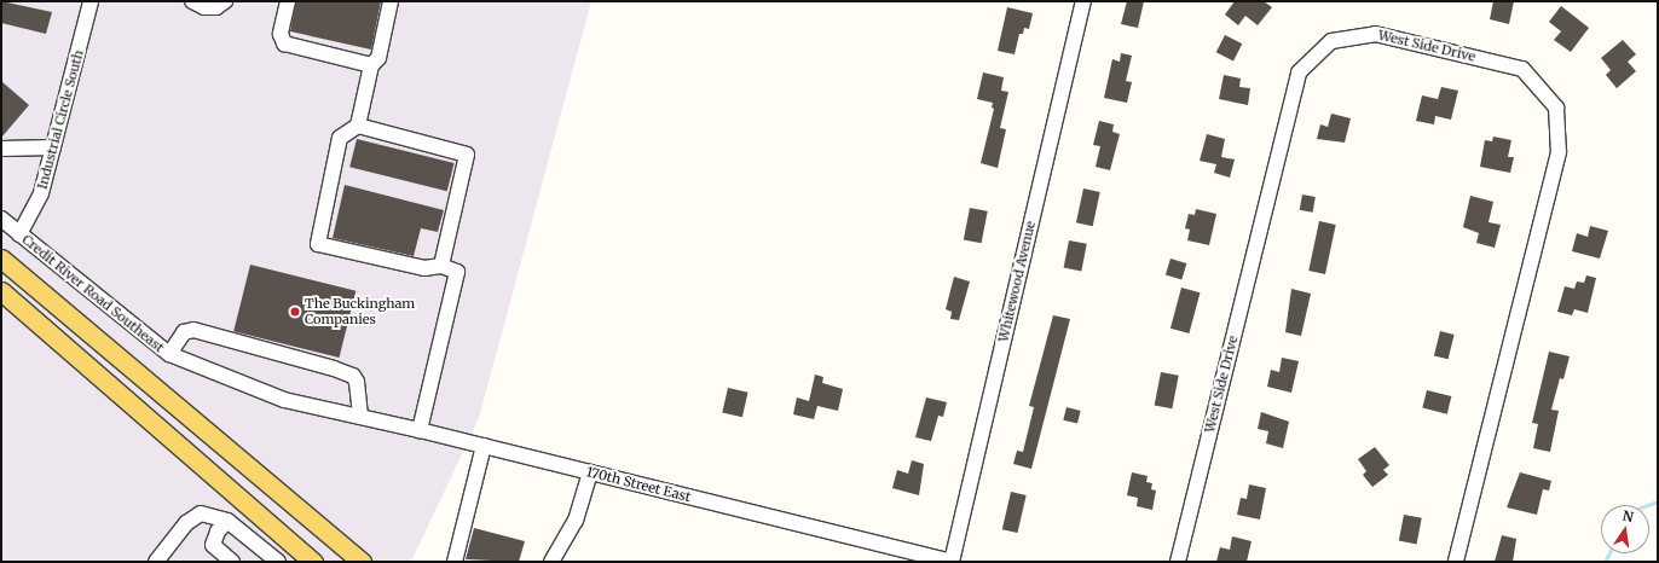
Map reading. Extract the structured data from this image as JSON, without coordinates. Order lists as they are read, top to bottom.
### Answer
{
  "streets": {
    "street": [
      "West Side Drive",
      "Industrial Circle South",
      "Whitewood Avenue",
      "Credit River Road Southeast",
      "170th Street East"
    ]
  },
  "crossings": [
    ["Industrial Circle South", "Credit River Road Southeast"],
    ["Whitewood Avenue", "170th Street East"],
    ["Credit River Road Southeast", "170th Street East"]
  ],
  "places": ["The Buckingham Companies"],
  "north": "top"
}
